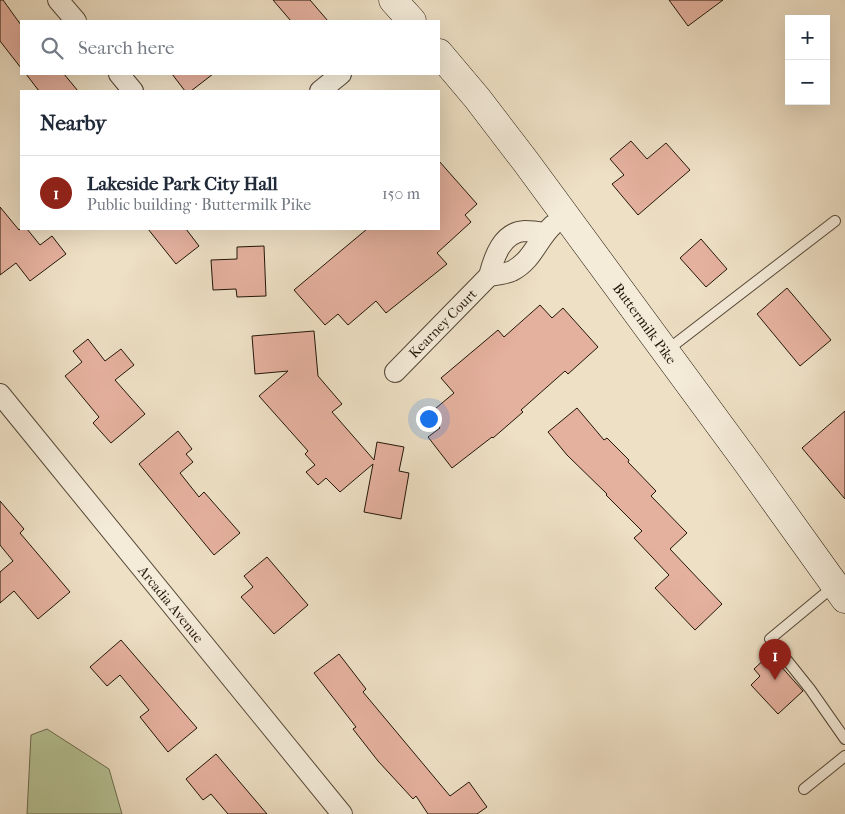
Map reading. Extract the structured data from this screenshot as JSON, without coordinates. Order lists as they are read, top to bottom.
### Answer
{
  "streets": {
    "main road": ["Buttermilk Pike"],
    "street": ["Kearney Court", "Arcadia Avenue"]
  },
  "crossings": [
    ["Kearney Court", "Buttermilk Pike"]
  ],
  "page": {
    "map_buttons": ["+", "−"],
    "search": "Search here",
    "heading": "Nearby",
    "list": [
      {
        "mark": "1",
        "name": "Lakeside Park City Hall",
        "note": "Public building · Buttermilk Pike",
        "value": "150 m"
      }
    ],
    "pins": "1"
  }
}
